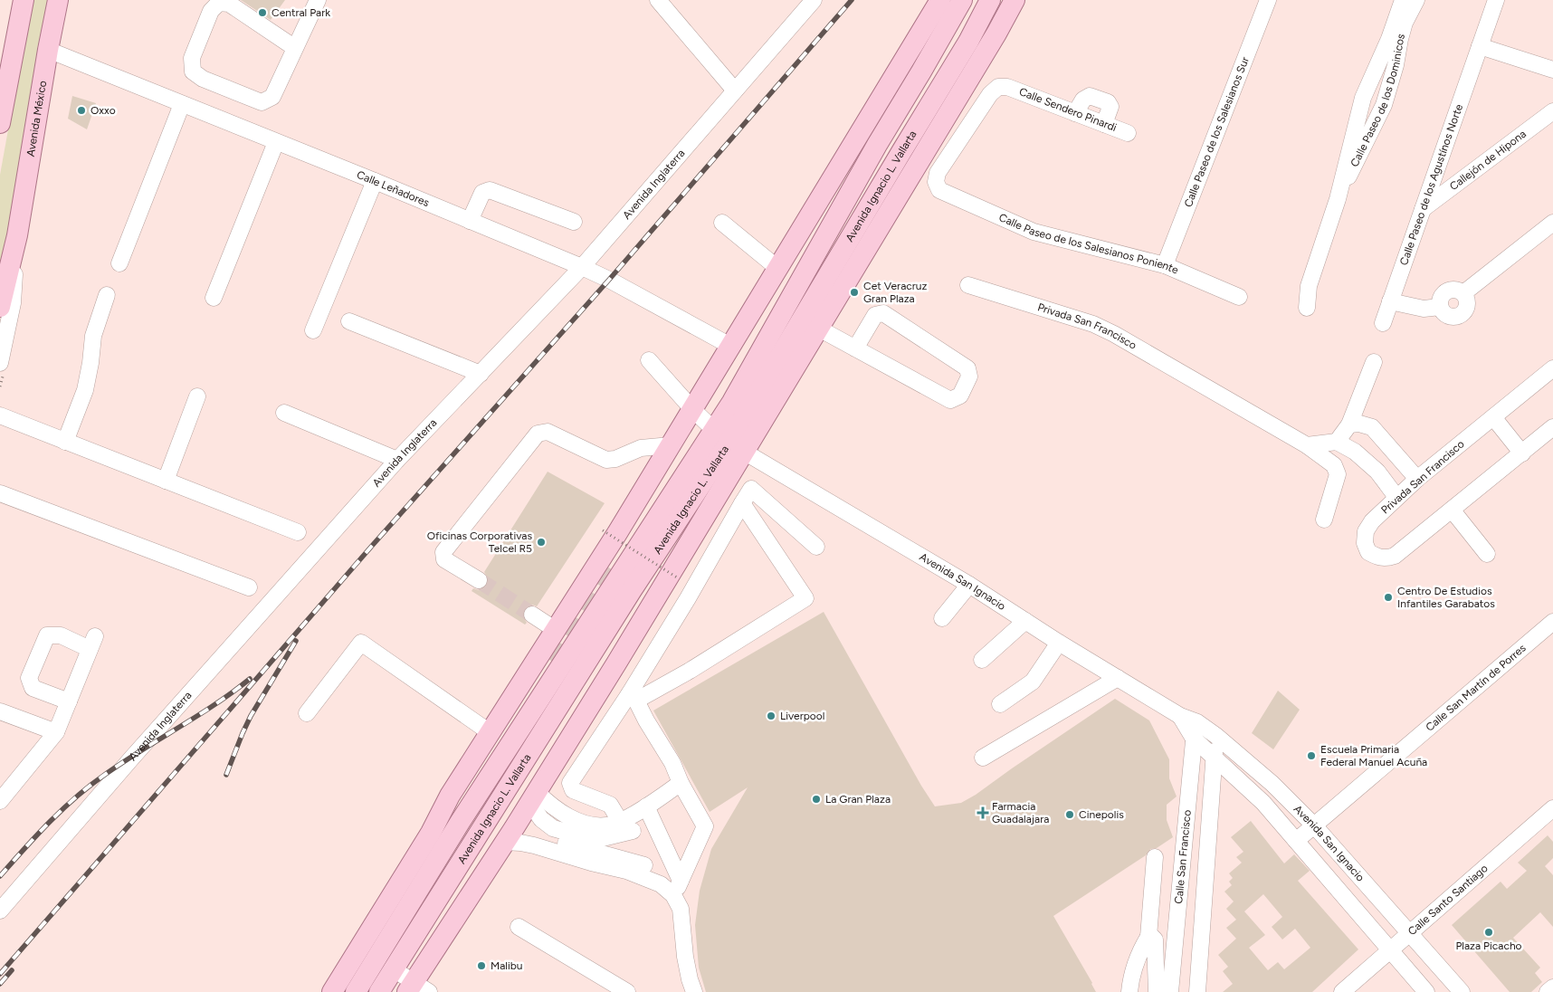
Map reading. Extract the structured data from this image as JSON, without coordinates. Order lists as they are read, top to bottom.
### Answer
{
  "streets": {
    "main road": ["Avenida México", "Avenida Ignacio L. Vallarta"],
    "street": [
      "Calle Paseo de los Dominicos",
      "Calle Sendero Pinardi",
      "Calle Paseo de los Salesianos Sur",
      "Callejón de Hipona",
      "Avenida Inglaterra",
      "Calle Paseo de los Agustínos Norte",
      "Calle Leñadores",
      "Calle Paseo de los Salesianos Poniente",
      "Privada San Francisco",
      "Avenida San Ignacio",
      "Calle San Martín de Porres",
      "Calle San Francisco",
      "Calle Santo Santiago"
    ]
  },
  "crossings": [
    ["Calle Sendero Pinardi", "Calle Paseo de los Salesianos Poniente"],
    ["Avenida México", "Calle Leñadores"],
    ["Calle Paseo de los Salesianos Sur", "Calle Paseo de los Salesianos Poniente"],
    ["Callejón de Hipona", "Calle Paseo de los Agustínos Norte"],
    ["Avenida Inglaterra", "Calle Leñadores"],
    ["Avenida Ignacio L. Vallarta", "Calle Leñadores"],
    ["Avenida Ignacio L. Vallarta", "Avenida San Ignacio"],
    ["Avenida San Ignacio", "Calle San Martín de Porres"],
    ["Avenida San Ignacio", "Calle San Francisco"],
    ["Avenida San Ignacio", "Calle Santo Santiago"]
  ],
  "places": {
    "other": [
      "Central Park",
      "Oxxo",
      "Cet Veracruz Gran Plaza",
      "Oficinas Corporativas Telcel R5",
      "Centro De Estudios Infantiles Garabatos",
      "Liverpool",
      "Escuela Primaria Federal Manuel Acuña",
      "La Gran Plaza",
      "Cinepolis",
      "Plaza Picacho",
      "Malibu"
    ],
    "health": ["Farmacia Guadalajara"]
  }
}
